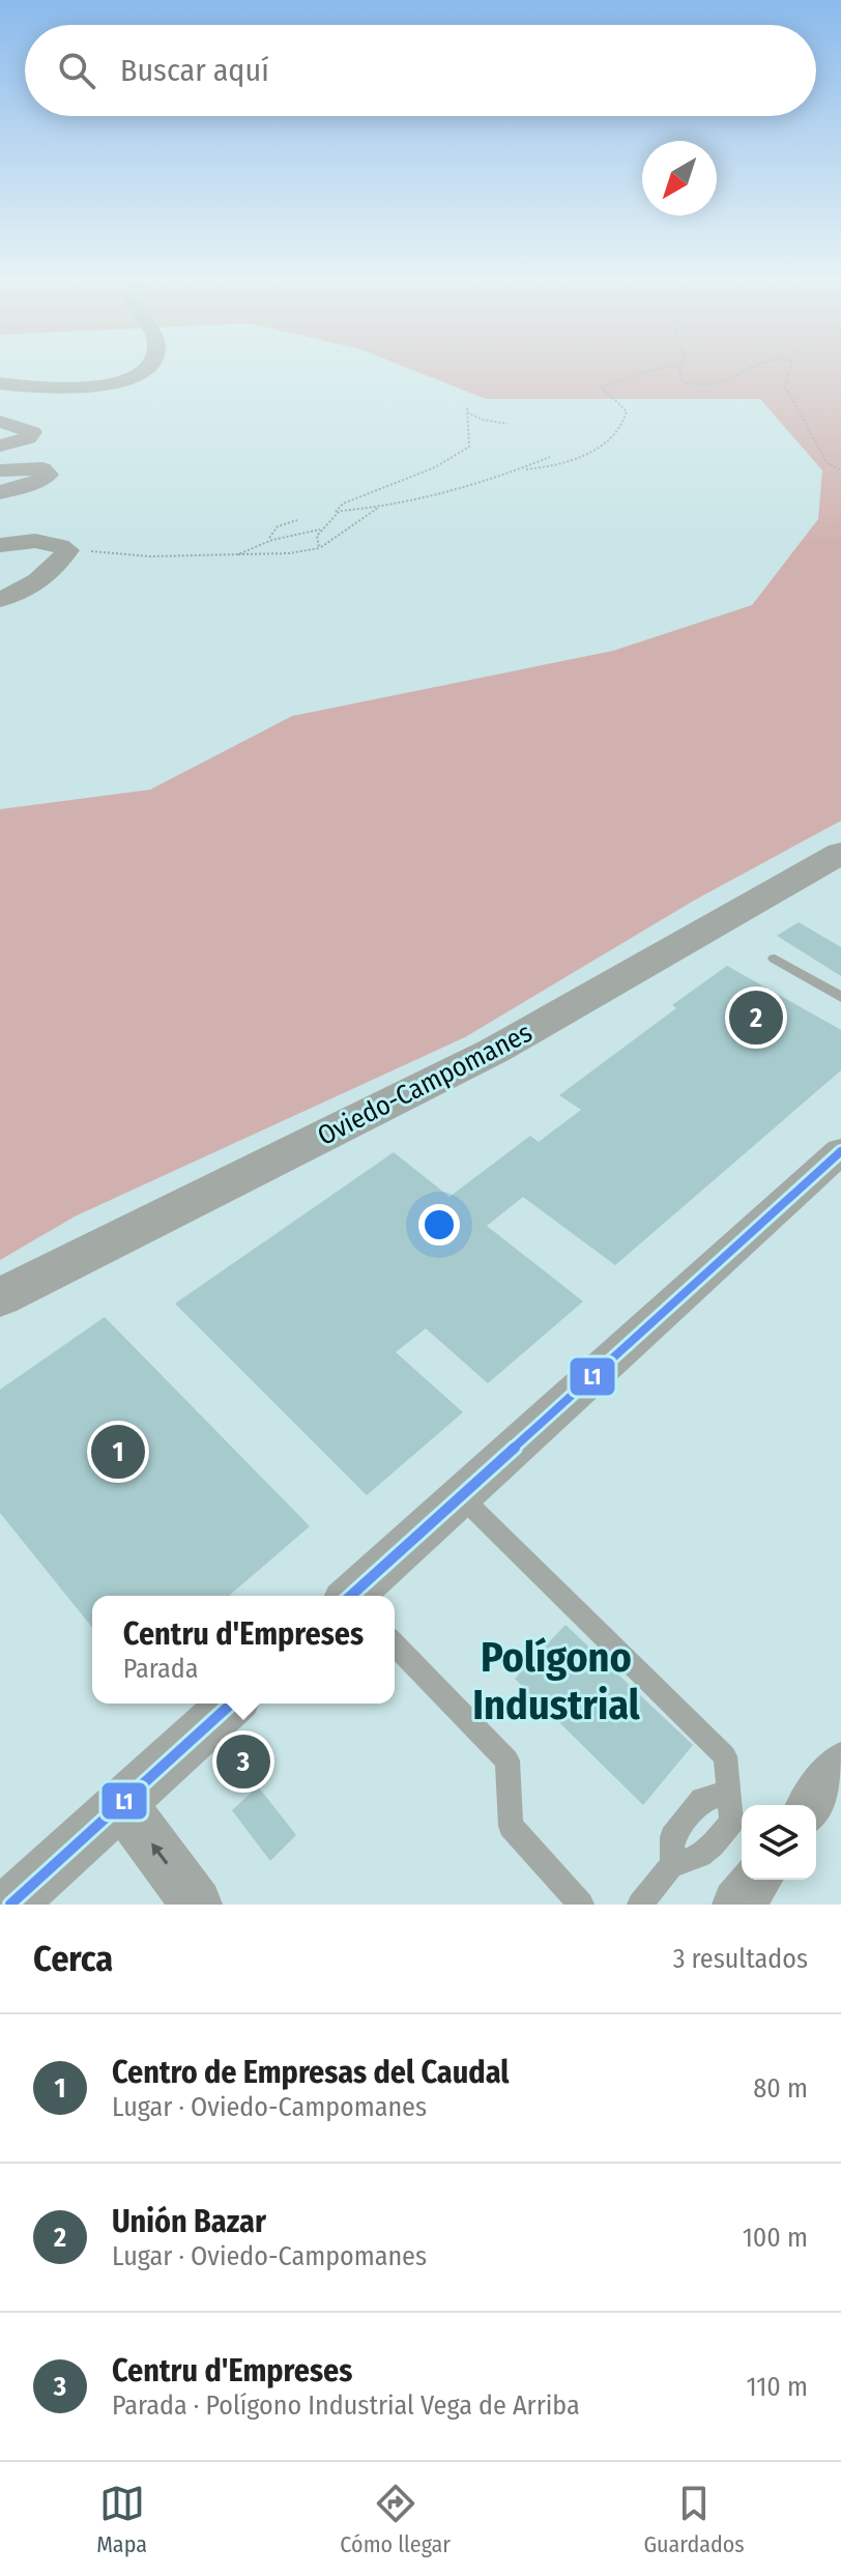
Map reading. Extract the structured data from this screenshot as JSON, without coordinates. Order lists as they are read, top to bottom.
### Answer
{
  "streets": {
    "street": ["Oviedo-Campomanes"]
  },
  "districts": ["Polígono Industrial"],
  "lines": ["transit line L1"],
  "north": "bottom left",
  "page": {
    "search": "Buscar aquí",
    "pins": ["2", "1", "3"],
    "popup": ["Centru d'Empreses", "Parada"],
    "heading": ["Cerca", "3 resultados"],
    "list": [
      {
        "mark": "1",
        "name": "Centro de Empresas del Caudal",
        "note": "Lugar · Oviedo-Campomanes",
        "value": "80 m"
      },
      {
        "mark": "2",
        "name": "Unión Bazar",
        "note": "Lugar · Oviedo-Campomanes",
        "value": "100 m"
      },
      {
        "mark": "3",
        "name": "Centru d'Empreses",
        "note": "Parada · Polígono Industrial Vega de Arriba",
        "value": "110 m"
      }
    ],
    "nav": ["Mapa", "Cómo llegar", "Guardados"]
  }
}
